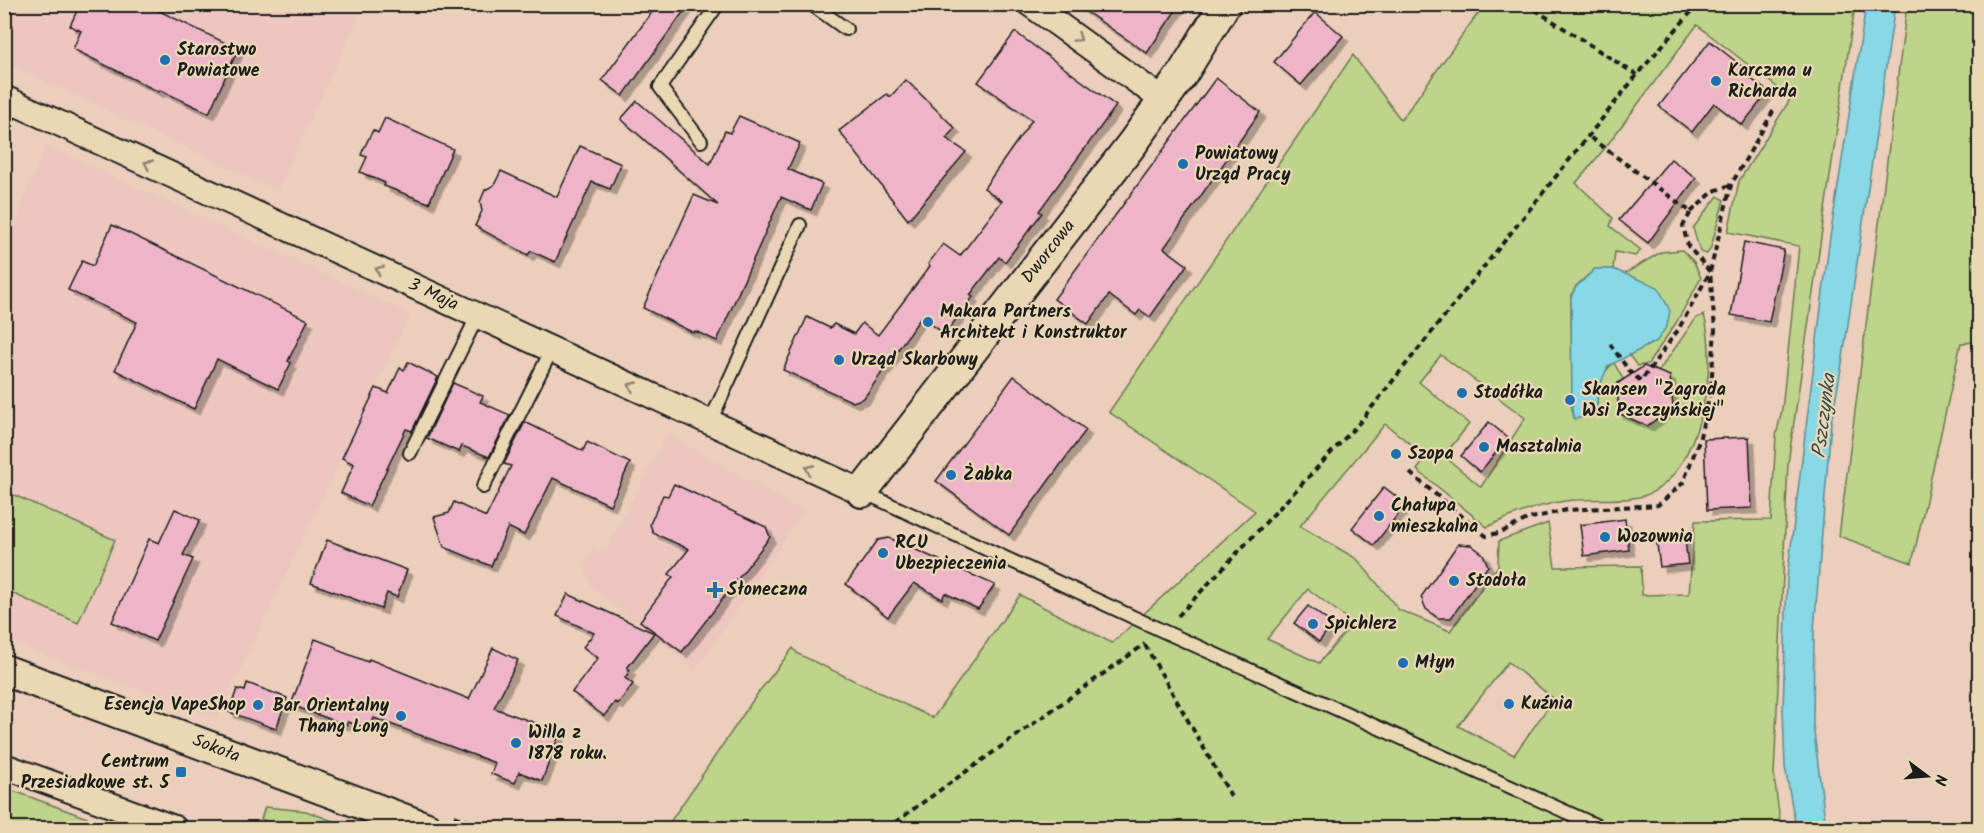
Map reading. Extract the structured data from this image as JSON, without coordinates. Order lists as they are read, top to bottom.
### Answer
{
  "streets": {
    "street": ["Dworcowa", "3 Maja", "Sokoła"]
  },
  "crossings": [
    ["Dworcowa", "3 Maja"]
  ],
  "one_way": ["3 Maja"],
  "water": ["Pszczynka"],
  "places": {
    "other": [
      "Starostwo Powiatowe",
      "Karczma u Richarda",
      "Powiatowy Urząd Pracy",
      "Makara Partners Architekt i Konstruktor",
      "Urząd Skarbowy",
      "Stodółka",
      "Skansen \"Zagroda Wsi Pszczyńskiej\"",
      "Masztalnia",
      "Szopa",
      "Żabka",
      "Chałupa mieszkalna",
      "Wozownia",
      "RCU Ubezpieczenia",
      "Stodoła",
      "Spichlerz",
      "Młyn",
      "Kuźnia",
      "Esencja VapeShop",
      "Bar Orientalny Thang Long",
      "Willa z 1878 roku."
    ],
    "health": ["Słoneczna"],
    "transit": ["Centrum Przesiadkowe st. 5"]
  },
  "north": "right"
}
